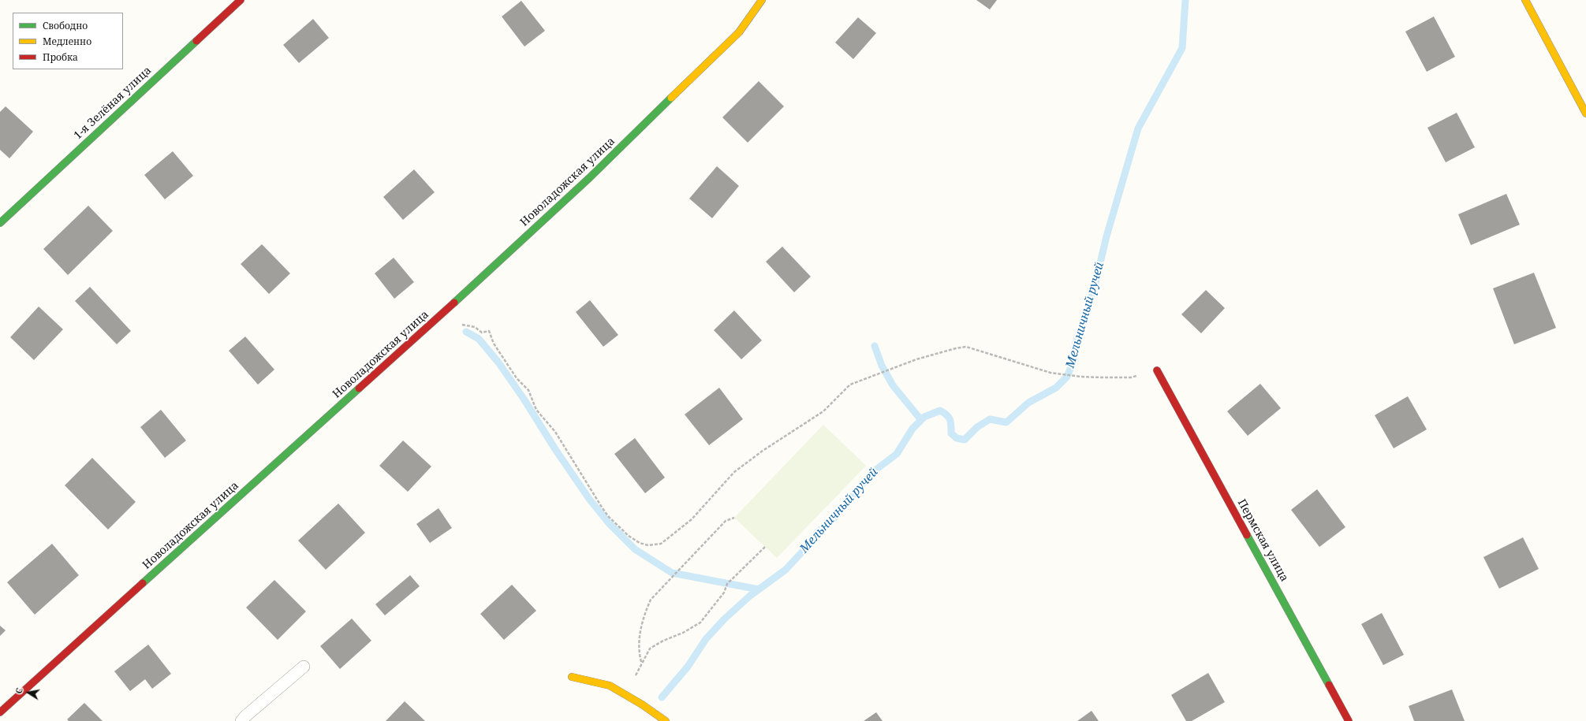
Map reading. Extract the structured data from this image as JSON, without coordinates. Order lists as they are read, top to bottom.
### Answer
{
  "streets": {
    "street": ["1-я Зелёная улица", "Новоладожская улица", "Пермская улица"]
  },
  "water": ["Мельничный ручей"],
  "legend": ["Свободно", "Медленно", "Пробка"],
  "north": "left"
}
